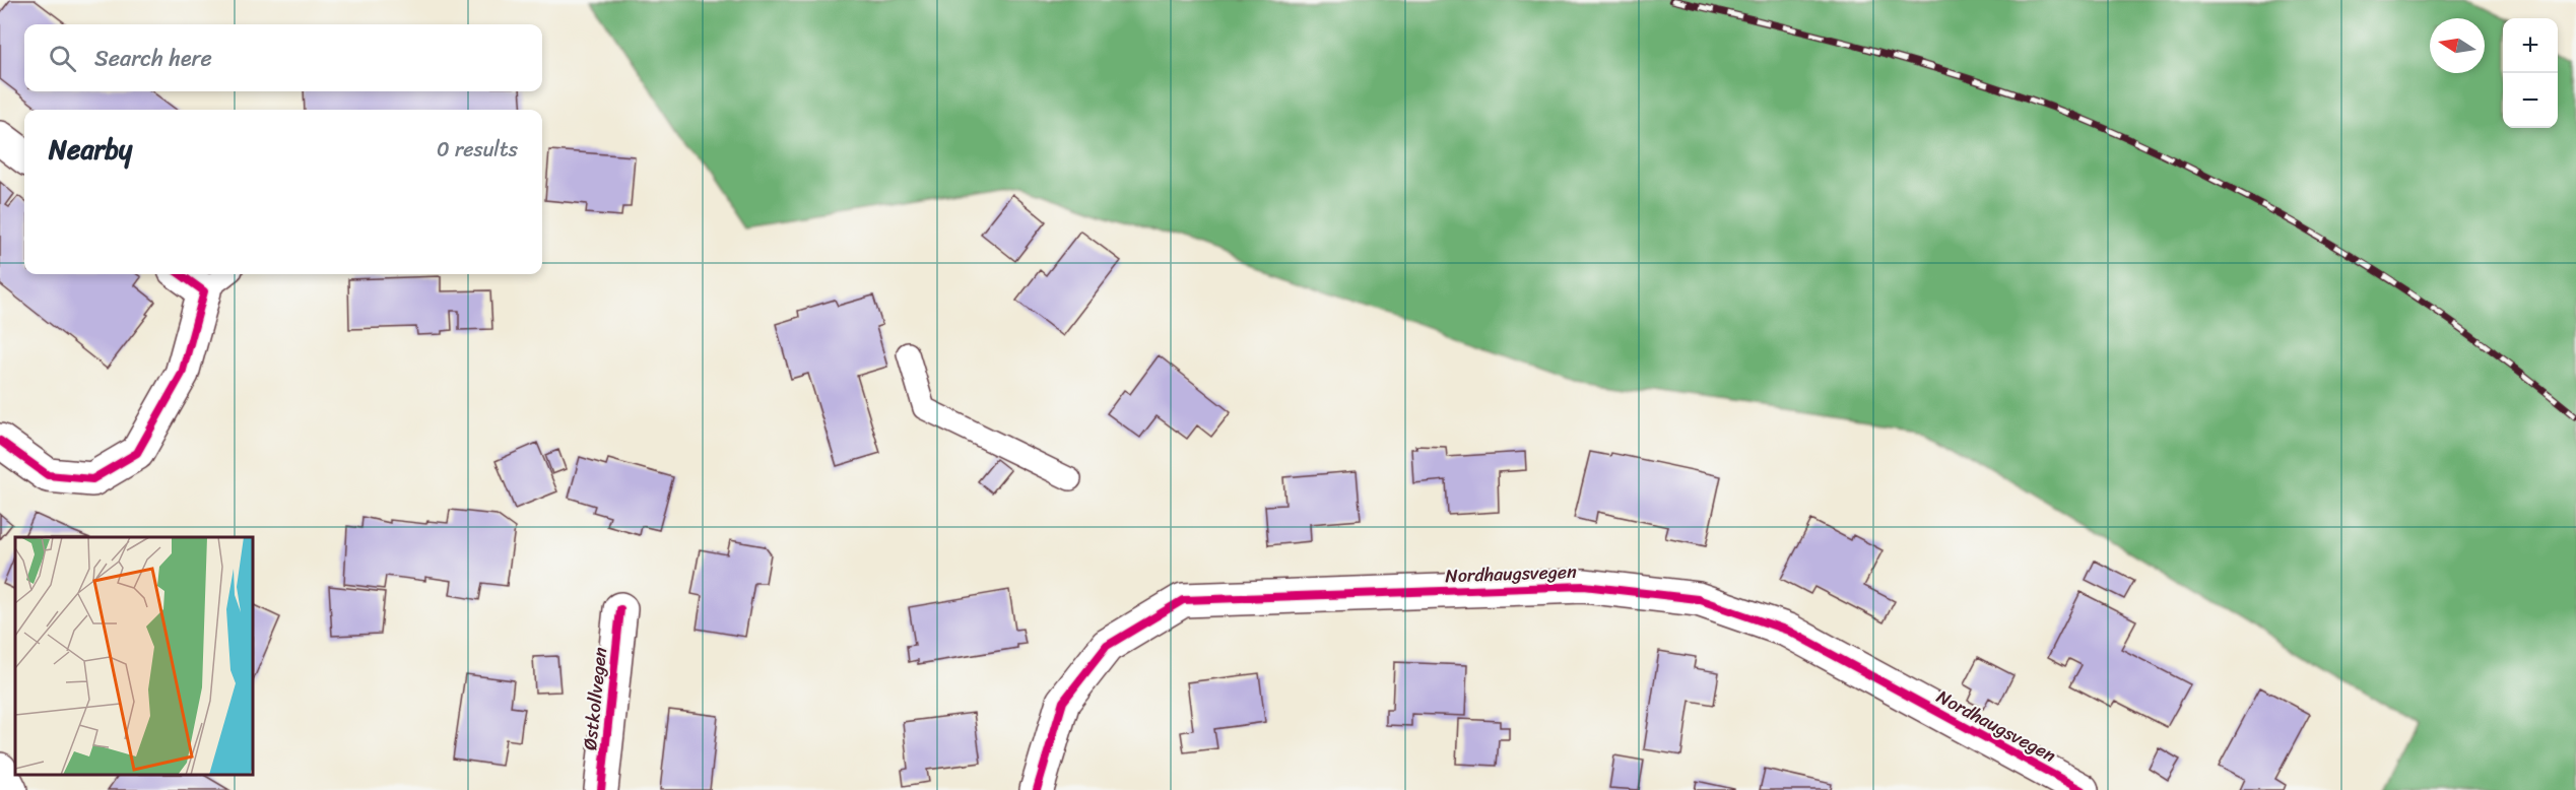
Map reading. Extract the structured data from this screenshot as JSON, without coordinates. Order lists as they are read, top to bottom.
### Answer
{
  "streets": {
    "street": ["Nordhaugsvegen", "Østkollvegen"]
  },
  "north": "left",
  "page": {
    "map_buttons": ["+", "−"],
    "search": "Search here",
    "heading": ["Nearby", "0 results"]
  }
}
